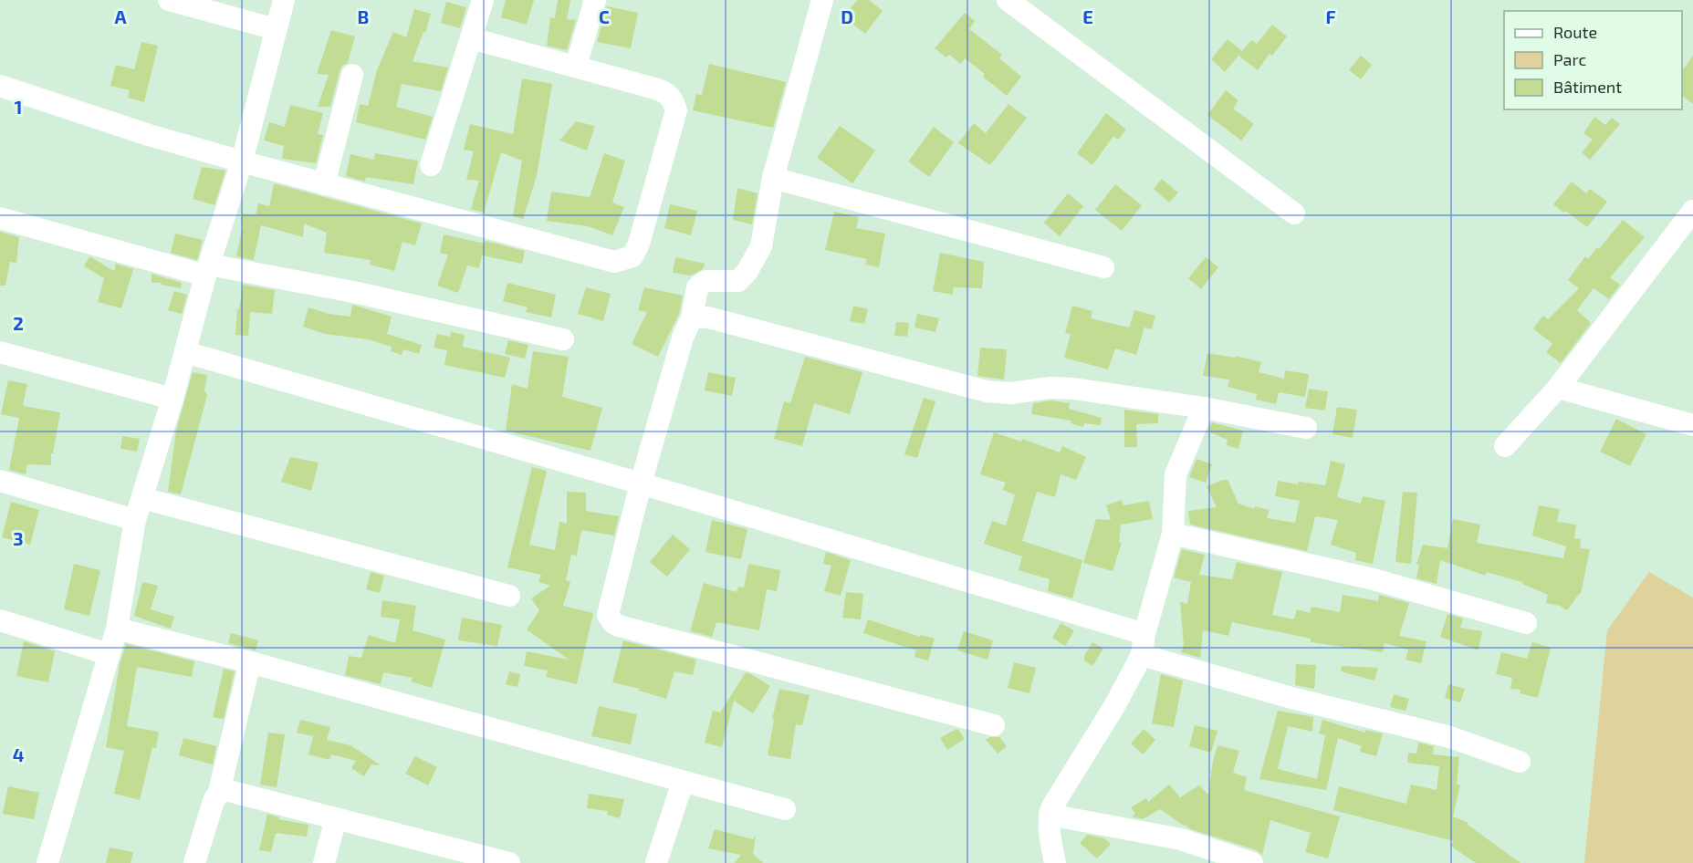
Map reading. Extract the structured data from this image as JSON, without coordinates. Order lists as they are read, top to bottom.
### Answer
{
  "legend": ["Route", "Parc", "Bâtiment"],
  "grid": {
    "columns": [
      "A",
      "B",
      "C",
      "D",
      "E",
      "F"
    ],
    "rows": [
      "1",
      "2",
      "3",
      "4"
    ]
  }
}
